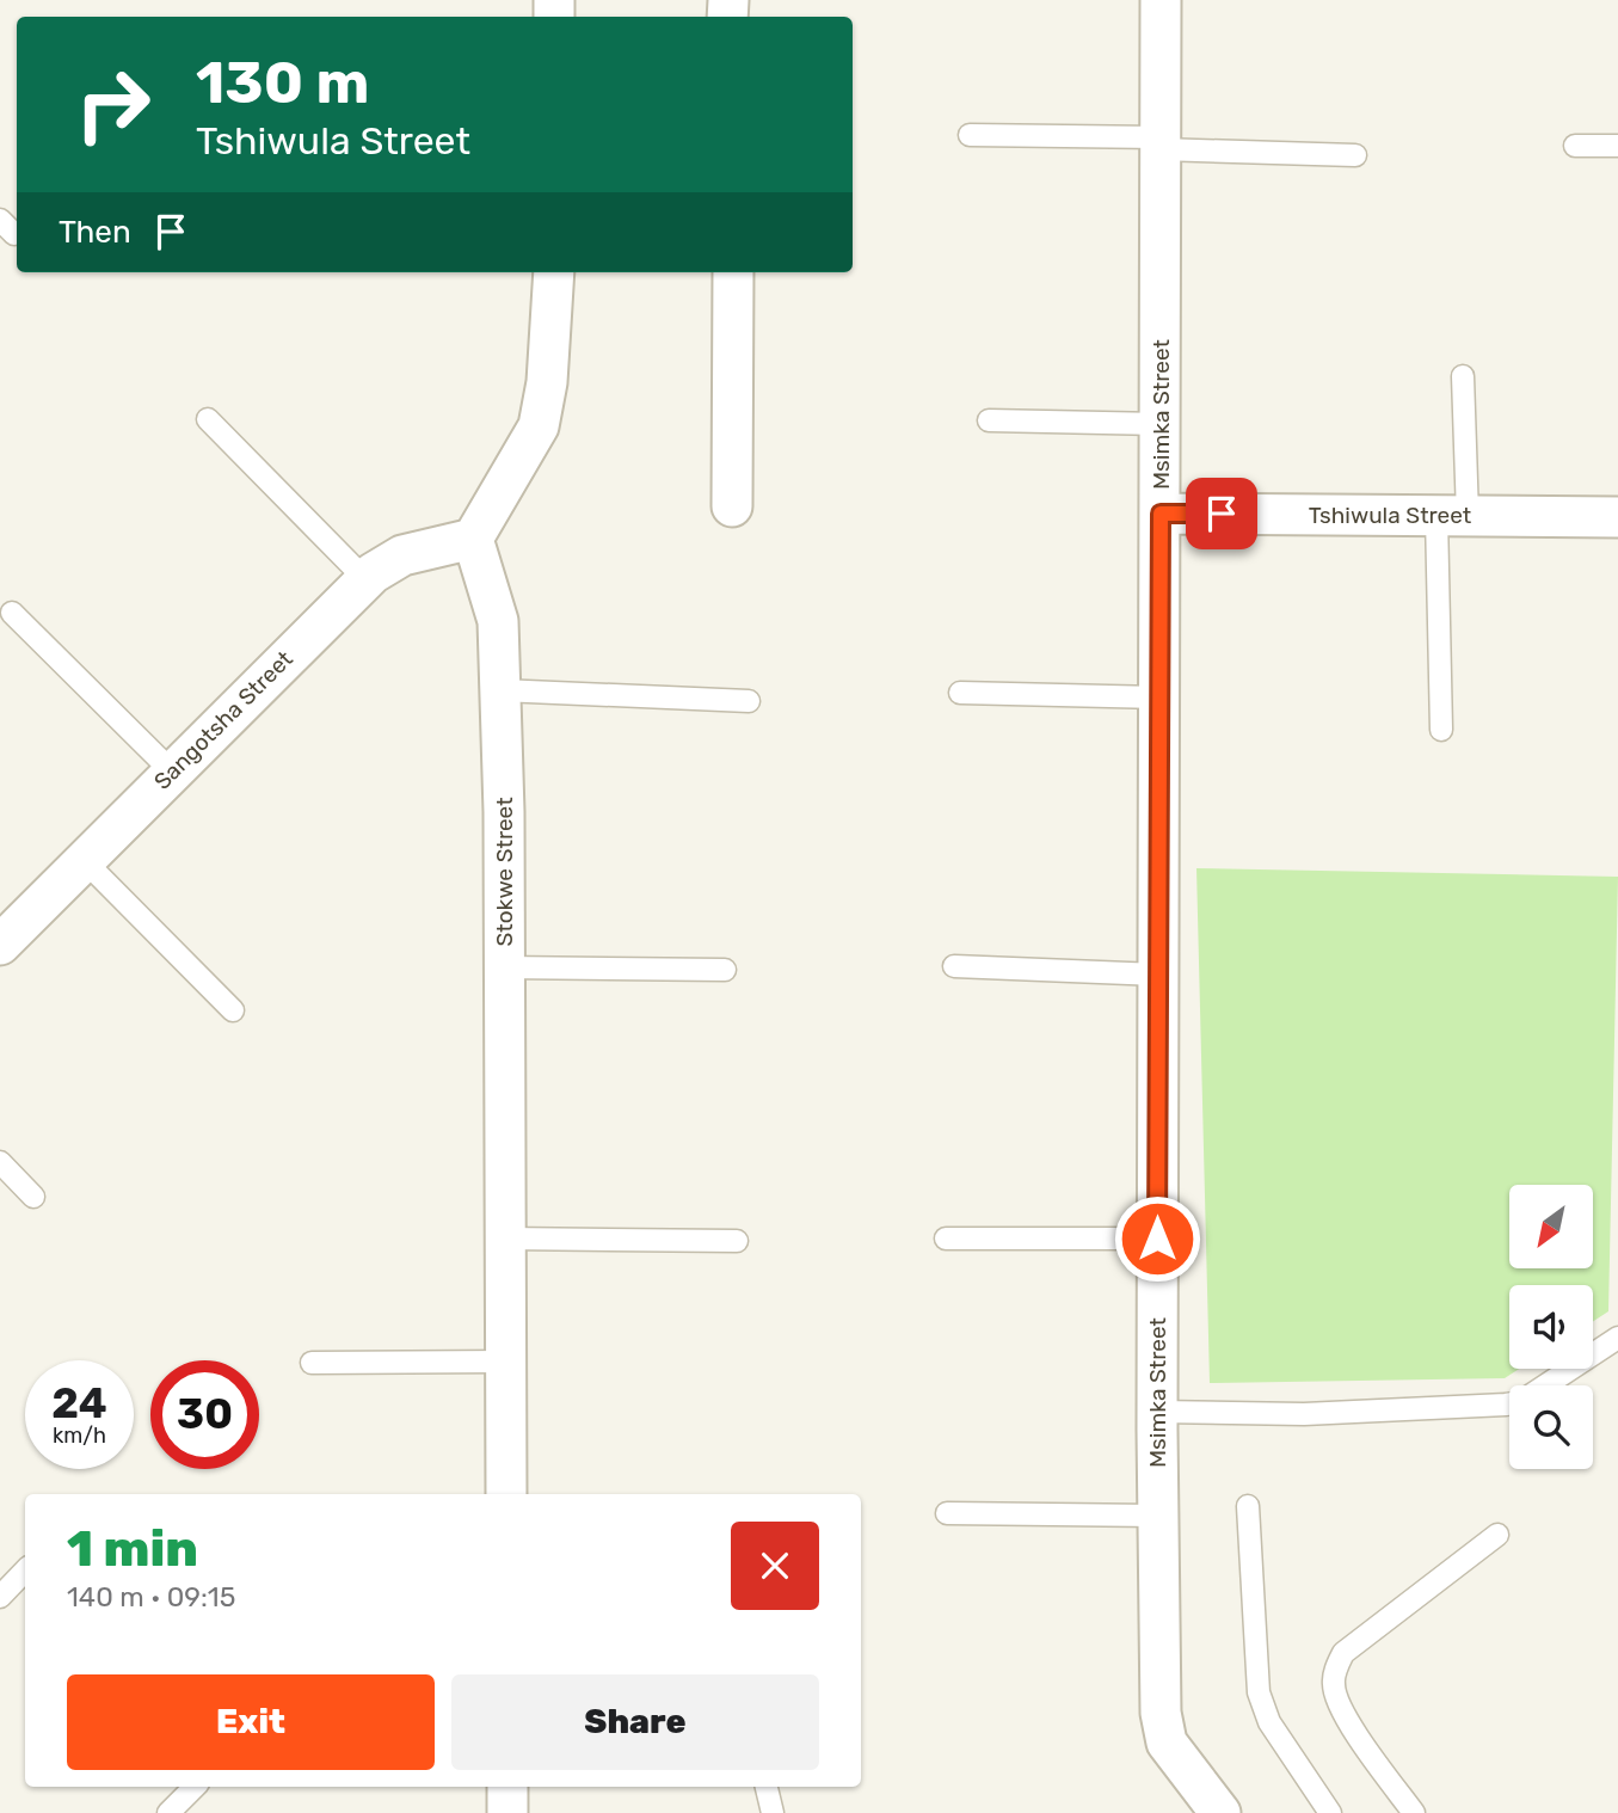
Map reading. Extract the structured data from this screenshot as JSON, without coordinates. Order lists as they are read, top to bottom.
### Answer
{
  "streets": {
    "street": [
      "Msimka Street",
      "Tshiwula Street",
      "Sangotsha Street",
      "Stokwe Street"
    ]
  },
  "crossings": [
    ["Msimka Street", "Tshiwula Street"],
    ["Sangotsha Street", "Stokwe Street"]
  ],
  "north": "bottom left",
  "page": {
    "turn": ["130 m", "Tshiwula Street"],
    "then": "Then",
    "speed": "24 km/h",
    "limit": "30",
    "heading": ["1 min", "140 m · 09:15"],
    "buttons": ["Exit", "Share"]
  }
}
